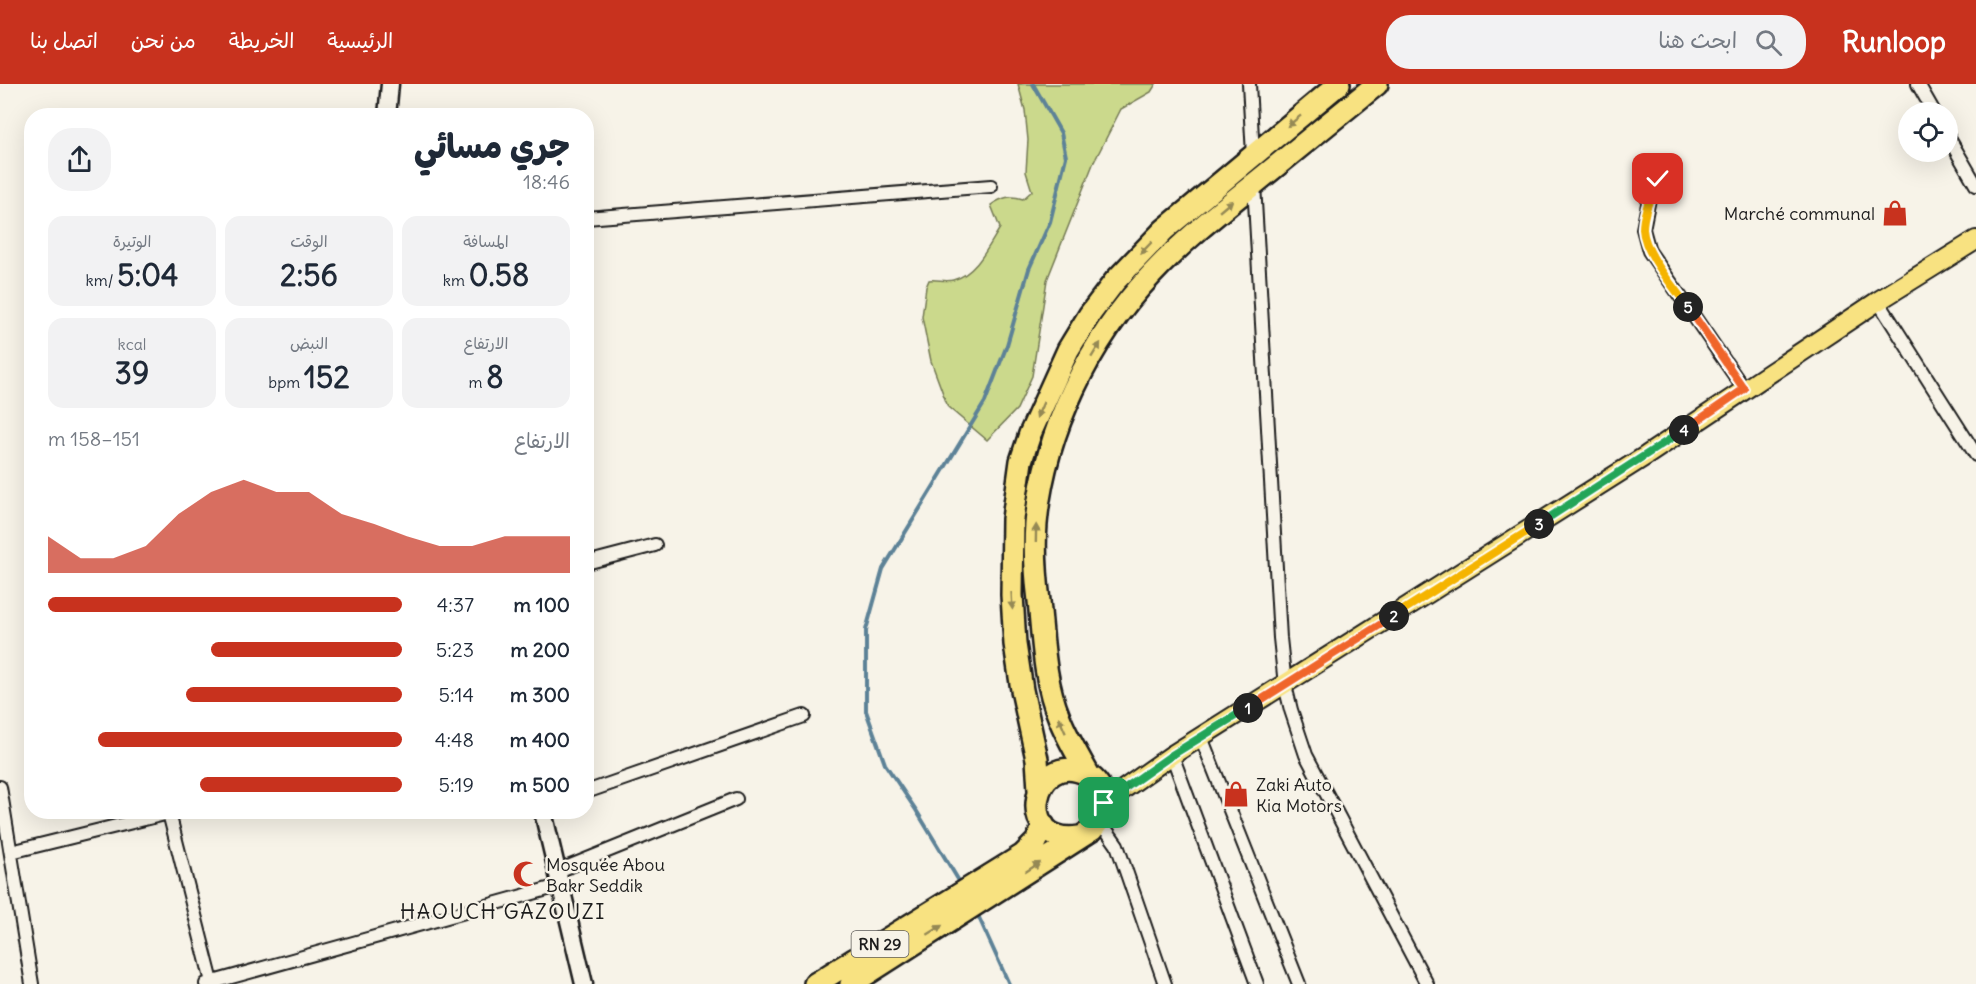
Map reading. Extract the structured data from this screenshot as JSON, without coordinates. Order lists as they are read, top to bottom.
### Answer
{
  "streets": {
    "highway": ["RN 29"]
  },
  "districts": ["HAOUCH GAZOUZI"],
  "places": {
    "shop": ["Marché communal", "Zaki Auto Kia Motors"],
    "mosque": ["Mosquée Abou Bakr Seddik"]
  },
  "page": {
    "header": "Runloop",
    "search": "ابحث هنا",
    "nav": [
      "الرئيسية",
      "الخريطة",
      "من نحن",
      "اتصل بنا"
    ],
    "heading": ["جري مسائي", "18:46"],
    "stats": [
      ["المسافة", "0.58 km"],
      ["الوقت", "2:56"],
      ["الوتيرة", "5:04 /km"],
      ["الارتفاع", "8 m"],
      ["النبض", "152 bpm"],
      ["kcal", "39"]
    ],
    "pins": [
      "5",
      "4",
      "3",
      "2",
      "1"
    ],
    "chart": ["الارتفاع", "151–158 m"],
    "list": [
      {
        "name": "100 m",
        "note": "4:37"
      },
      {
        "name": "200 m",
        "note": "5:23"
      },
      {
        "name": "300 m",
        "note": "5:14"
      },
      {
        "name": "400 m",
        "note": "4:48"
      },
      {
        "name": "500 m",
        "note": "5:19"
      }
    ]
  }
}
